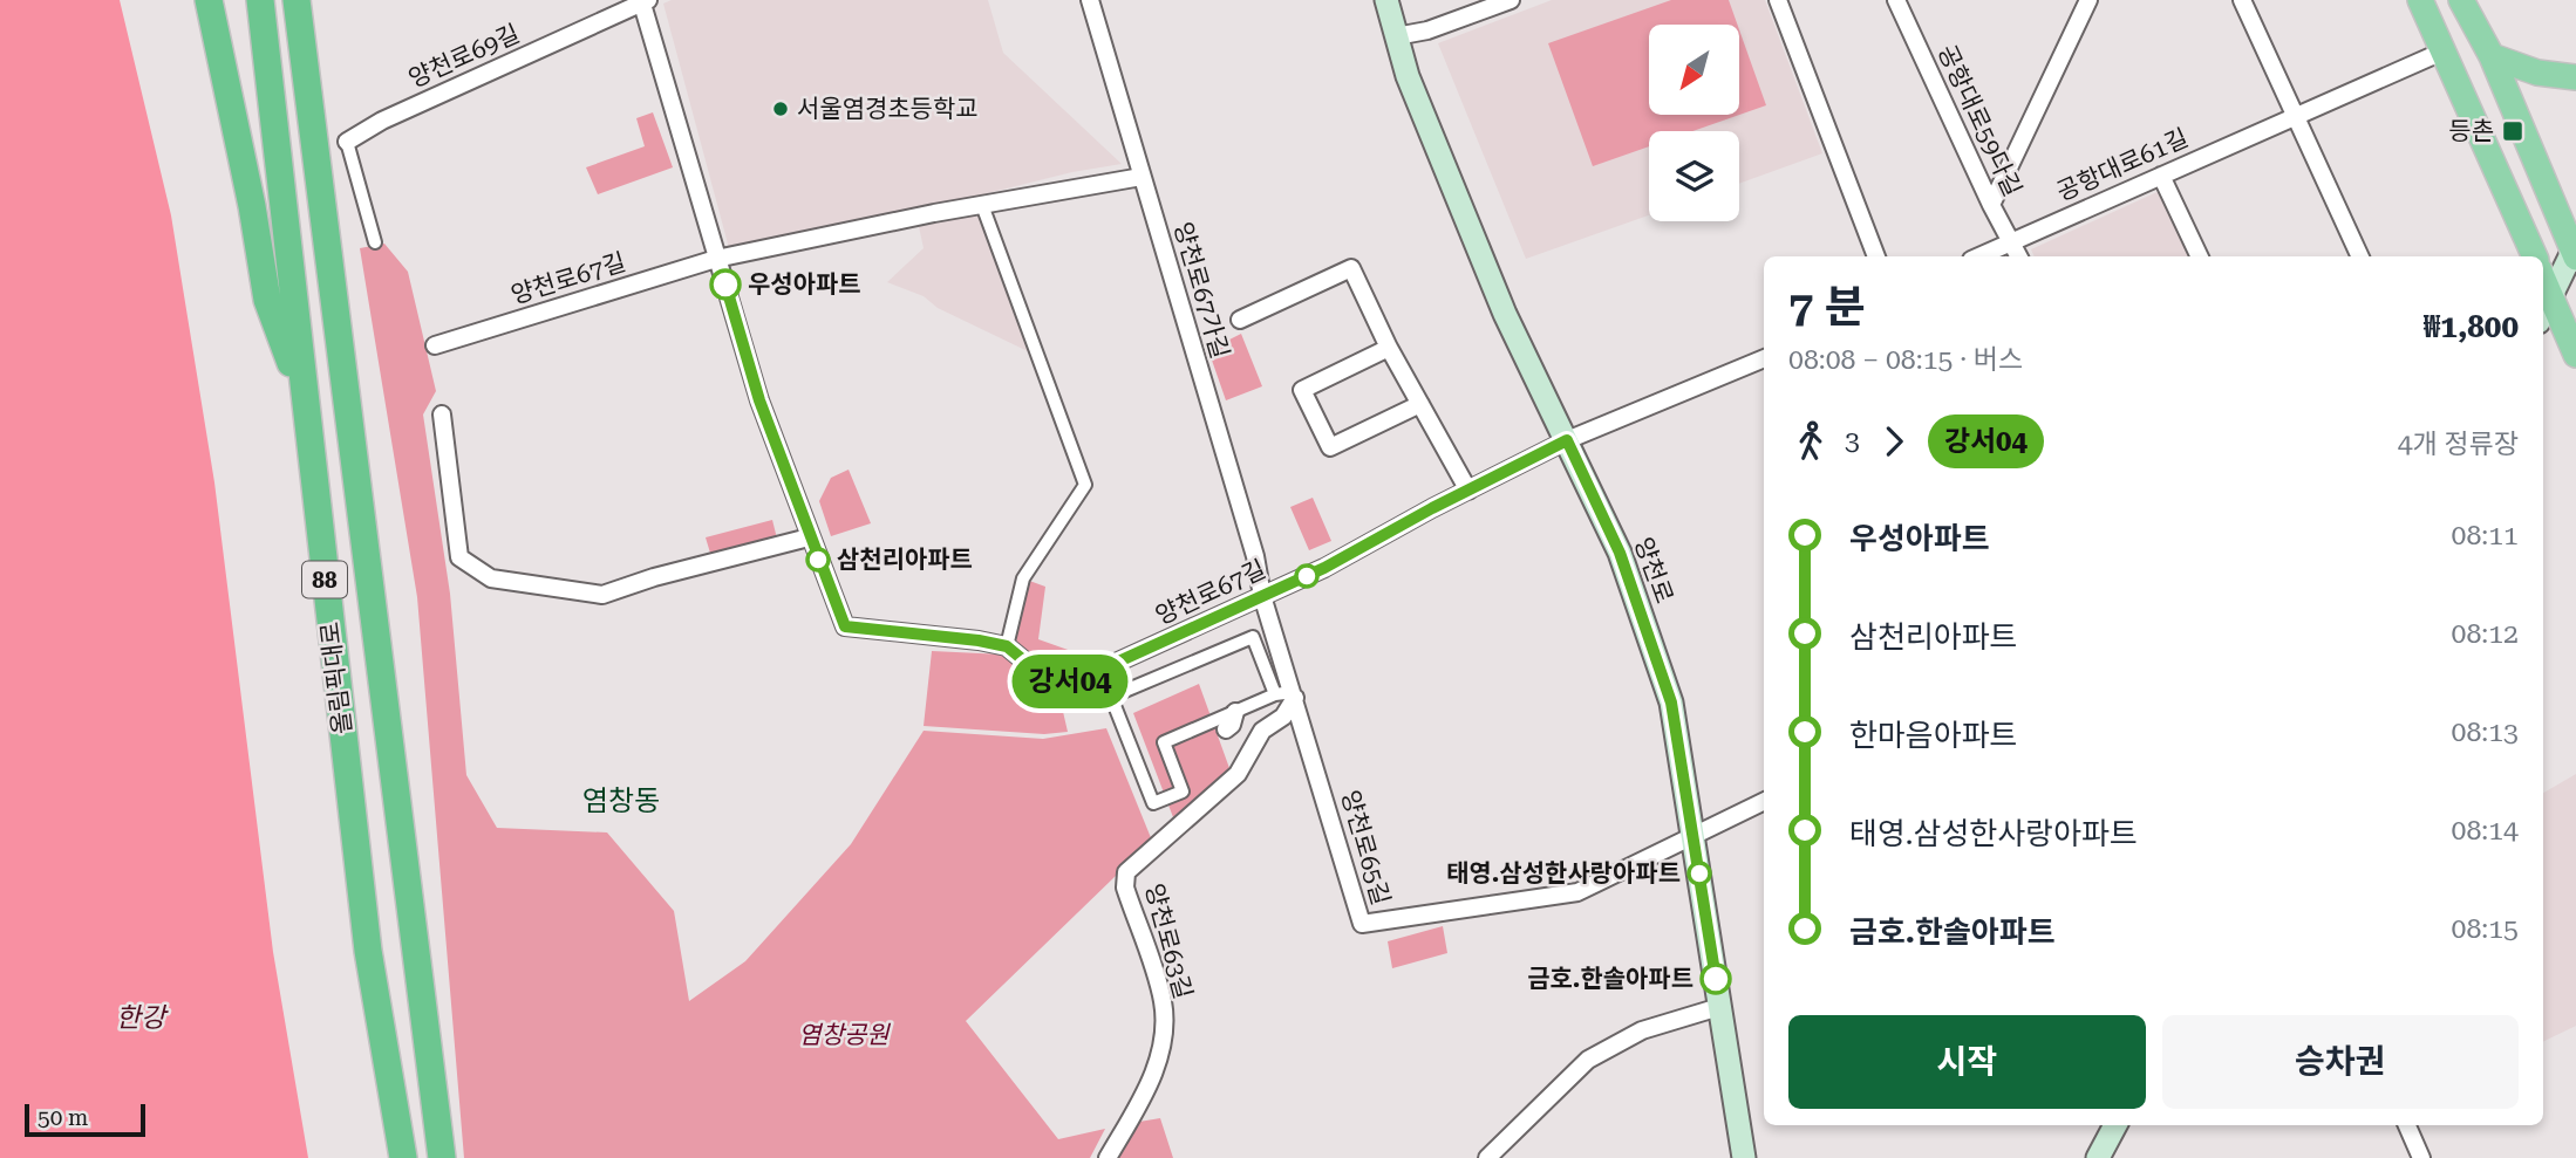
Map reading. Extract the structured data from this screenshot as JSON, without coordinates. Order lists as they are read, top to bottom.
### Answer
{
  "streets": {
    "highway": ["88", "올림픽대로"],
    "main road": ["양천로"],
    "street": [
      "양천로69길",
      "공항대로59다길",
      "공항대로61길",
      "양천로67길",
      "양천로67가길",
      "양천로65길",
      "양천로63길"
    ]
  },
  "crossings": [
    ["양천로69길", "양천로67길"],
    ["공항대로59다길", "공항대로61길"],
    ["양천로67길", "양천로67가길"],
    ["양천로67길", "양천로"],
    ["양천로67길", "양천로65길"],
    ["양천로67가길", "양천로65길"],
    ["양천로", "양천로65길"],
    ["양천로65길", "양천로63길"]
  ],
  "districts": ["염창동"],
  "water": ["한강"],
  "parks": ["염창공원"],
  "places": {
    "other": [
      "서울염경초등학교",
      "우성아파트",
      "삼천리아파트",
      "태영.삼성한사랑아파트",
      "금호.한솔아파트"
    ],
    "transit": ["등촌"]
  },
  "lines": ["bus line 강서04"],
  "scale_bar": "50 m",
  "north": "bottom left",
  "page": {
    "on_map": "강서04",
    "heading": ["7 분", "08:08 – 08:15 · 버스", "₩1,800"],
    "legs": ["3", "강서04", "4개 정류장"],
    "list": [
      {
        "name": "우성아파트",
        "value": "08:11"
      },
      {
        "name": "삼천리아파트",
        "value": "08:12"
      },
      {
        "name": "한마음아파트",
        "value": "08:13"
      },
      {
        "name": "태영.삼성한사랑아파트",
        "value": "08:14"
      },
      {
        "name": "금호.한솔아파트",
        "value": "08:15"
      }
    ],
    "buttons": ["시작", "승차권"],
    "scale": "50 m"
  }
}
